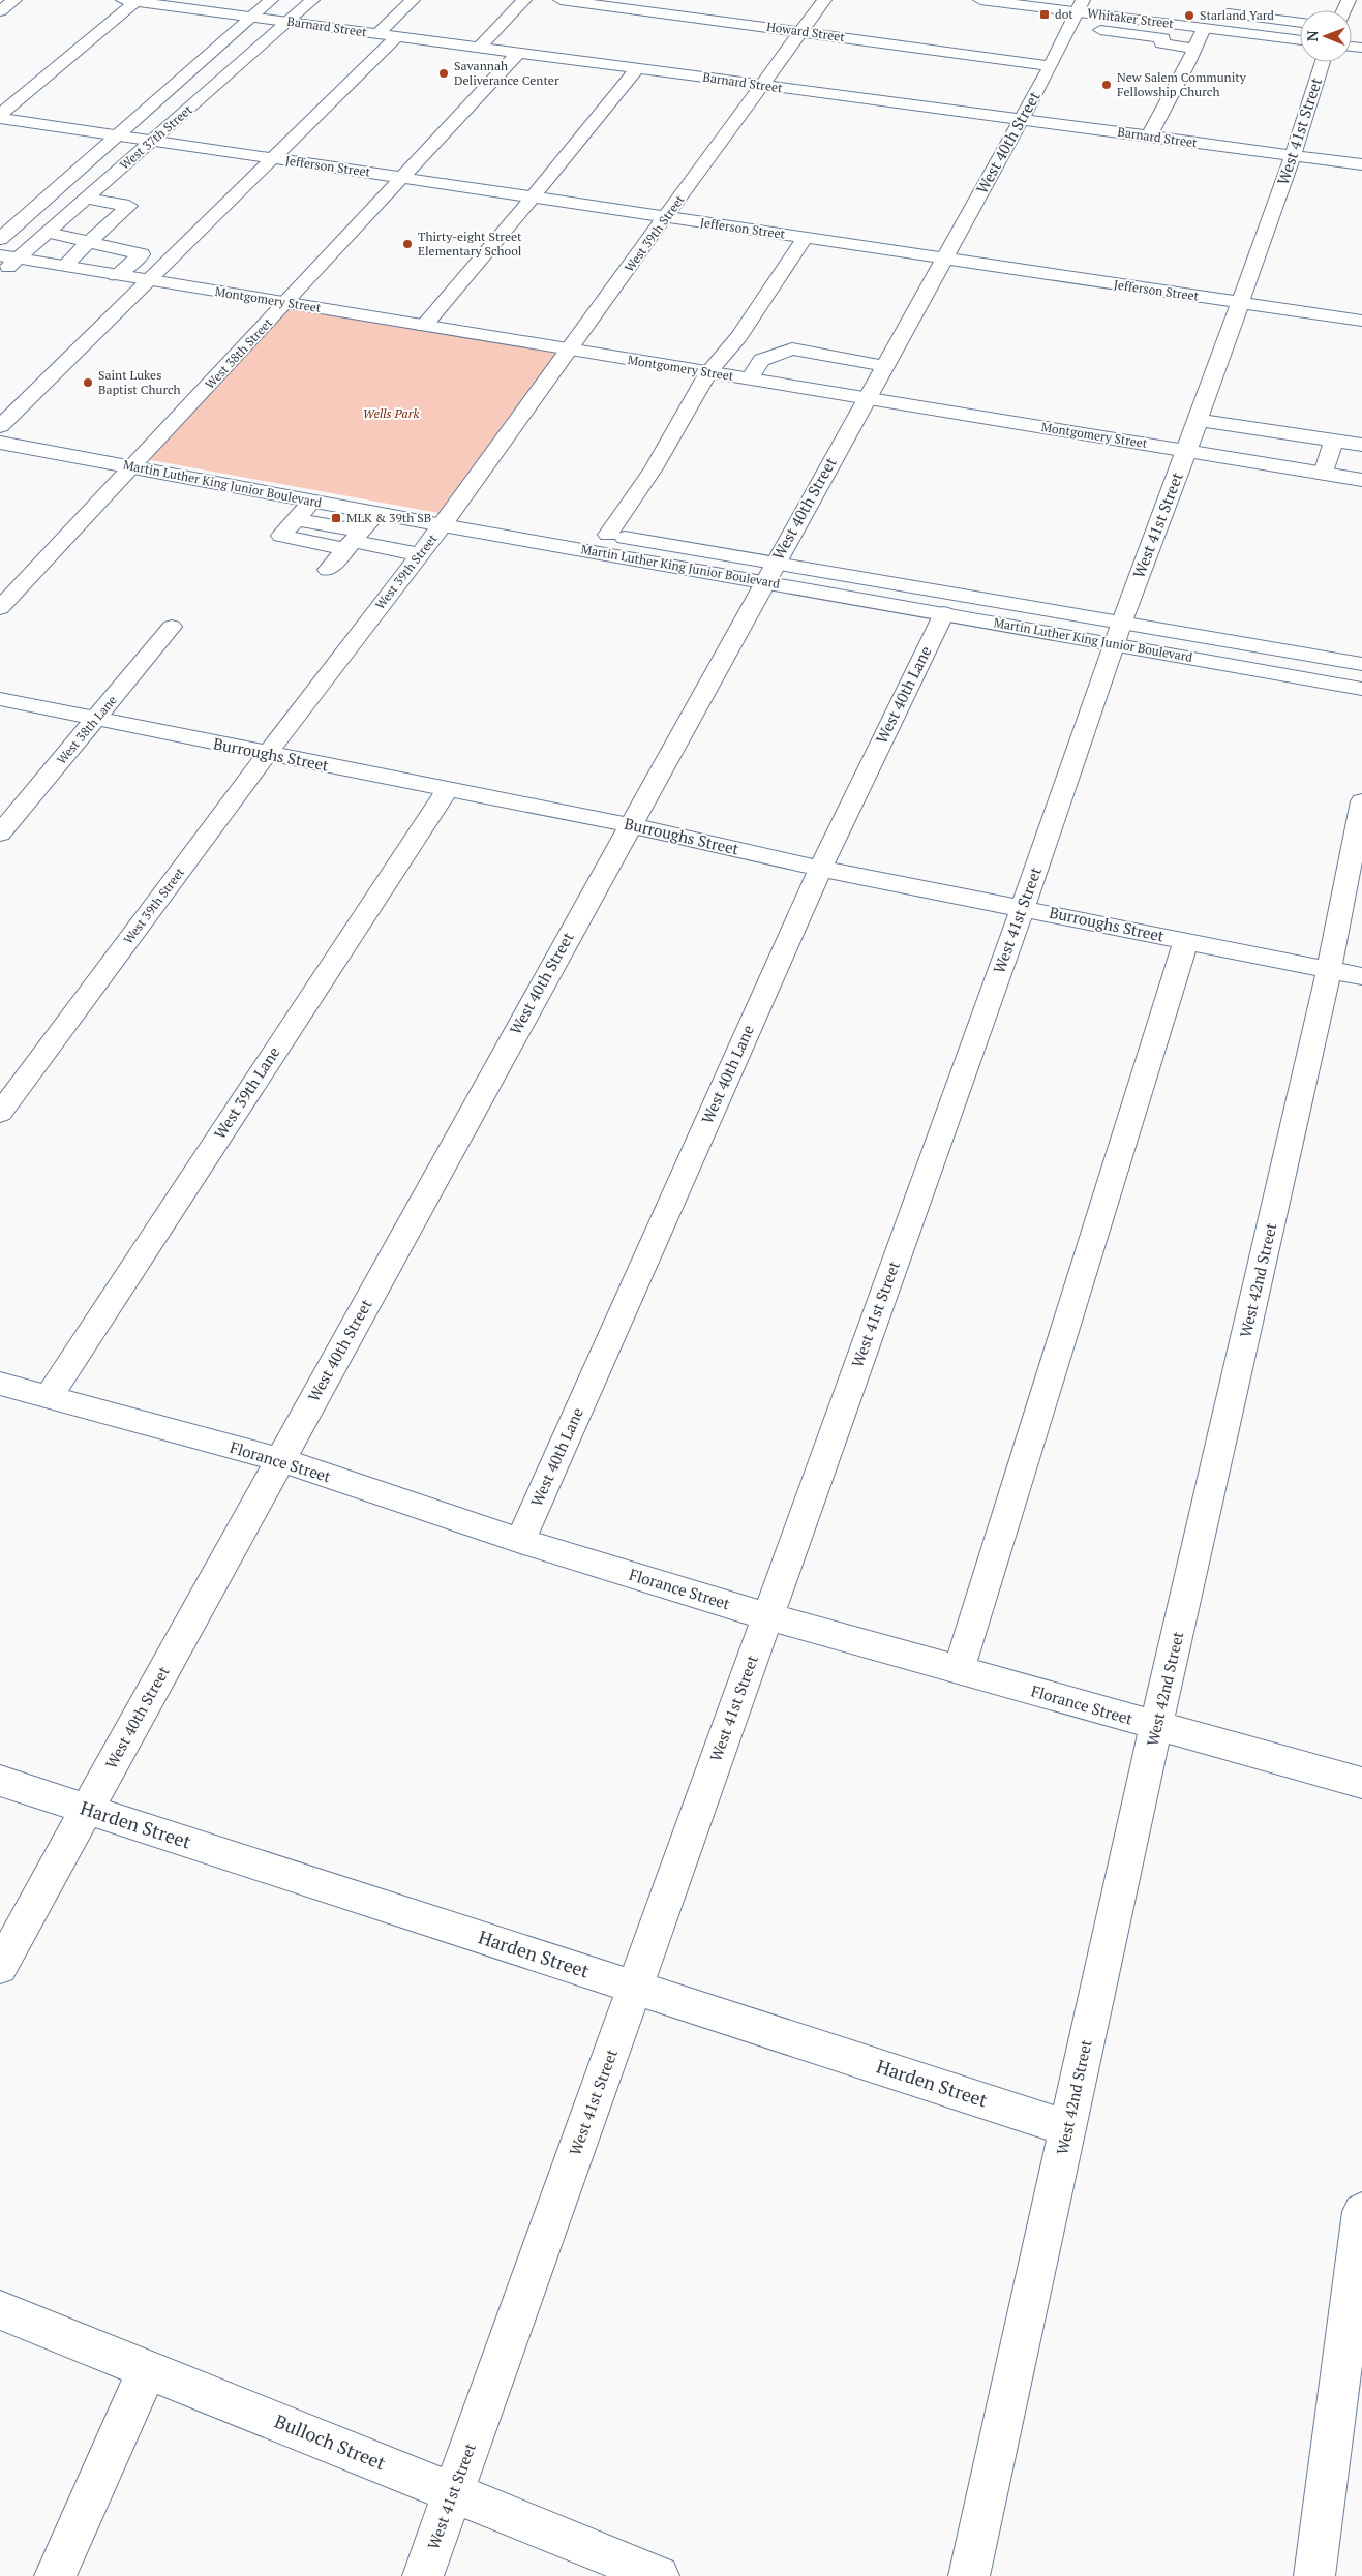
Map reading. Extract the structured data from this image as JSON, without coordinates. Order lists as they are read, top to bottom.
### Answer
{
  "streets": {
    "street": [
      "Whitaker Street",
      "Barnard Street",
      "Howard Street",
      "West 41st Street",
      "West 37th Street",
      "West 40th Street",
      "Jefferson Street",
      "West 39th Street",
      "Montgomery Street",
      "West 38th Street",
      "Martin Luther King Junior Boulevard",
      "West 40th Lane",
      "West 38th Lane",
      "Burroughs Street",
      "West 39th Lane",
      "West 42nd Street",
      "Florance Street",
      "Harden Street",
      "Bulloch Street"
    ]
  },
  "crossings": [
    ["Whitaker Street", "West 40th Street"],
    ["Barnard Street", "West 41st Street"],
    ["Barnard Street", "West 37th Street"],
    ["Barnard Street", "West 40th Street"],
    ["Barnard Street", "West 39th Street"],
    ["Barnard Street", "West 38th Street"],
    ["Howard Street", "West 40th Street"],
    ["Howard Street", "West 39th Street"],
    ["West 41st Street", "Jefferson Street"],
    ["West 41st Street", "Montgomery Street"],
    ["West 41st Street", "Martin Luther King Junior Boulevard"],
    ["West 41st Street", "Burroughs Street"],
    ["West 41st Street", "Florance Street"],
    ["West 41st Street", "Harden Street"],
    ["West 41st Street", "Bulloch Street"],
    ["West 37th Street", "Jefferson Street"],
    ["West 37th Street", "Montgomery Street"],
    ["West 40th Street", "Jefferson Street"],
    ["West 40th Street", "Montgomery Street"],
    ["West 40th Street", "Martin Luther King Junior Boulevard"],
    ["West 40th Street", "Burroughs Street"],
    ["West 40th Street", "Florance Street"],
    ["West 40th Street", "Harden Street"],
    ["Jefferson Street", "West 39th Street"],
    ["Jefferson Street", "West 38th Street"],
    ["West 39th Street", "Montgomery Street"],
    ["West 39th Street", "Martin Luther King Junior Boulevard"],
    ["West 39th Street", "Burroughs Street"],
    ["Montgomery Street", "West 38th Street"],
    ["Montgomery Street", "Martin Luther King Junior Boulevard"],
    ["West 38th Street", "Martin Luther King Junior Boulevard"],
    ["Martin Luther King Junior Boulevard", "West 40th Lane"],
    ["West 40th Lane", "Burroughs Street"],
    ["West 40th Lane", "Florance Street"],
    ["West 38th Lane", "Burroughs Street"],
    ["Burroughs Street", "West 39th Lane"],
    ["Burroughs Street", "West 42nd Street"],
    ["West 39th Lane", "Florance Street"],
    ["West 42nd Street", "Florance Street"],
    ["West 42nd Street", "Harden Street"]
  ],
  "parks": ["Wells Park"],
  "places": {
    "transit": ["dot", "MLK & 39th SB"],
    "other": [
      "Starland Yard",
      "Savannah Deliverance Center",
      "New Salem Community Fellowship Church",
      "Thirty-eight Street Elementary School",
      "Saint Lukes Baptist Church"
    ]
  },
  "north": "left"
}
